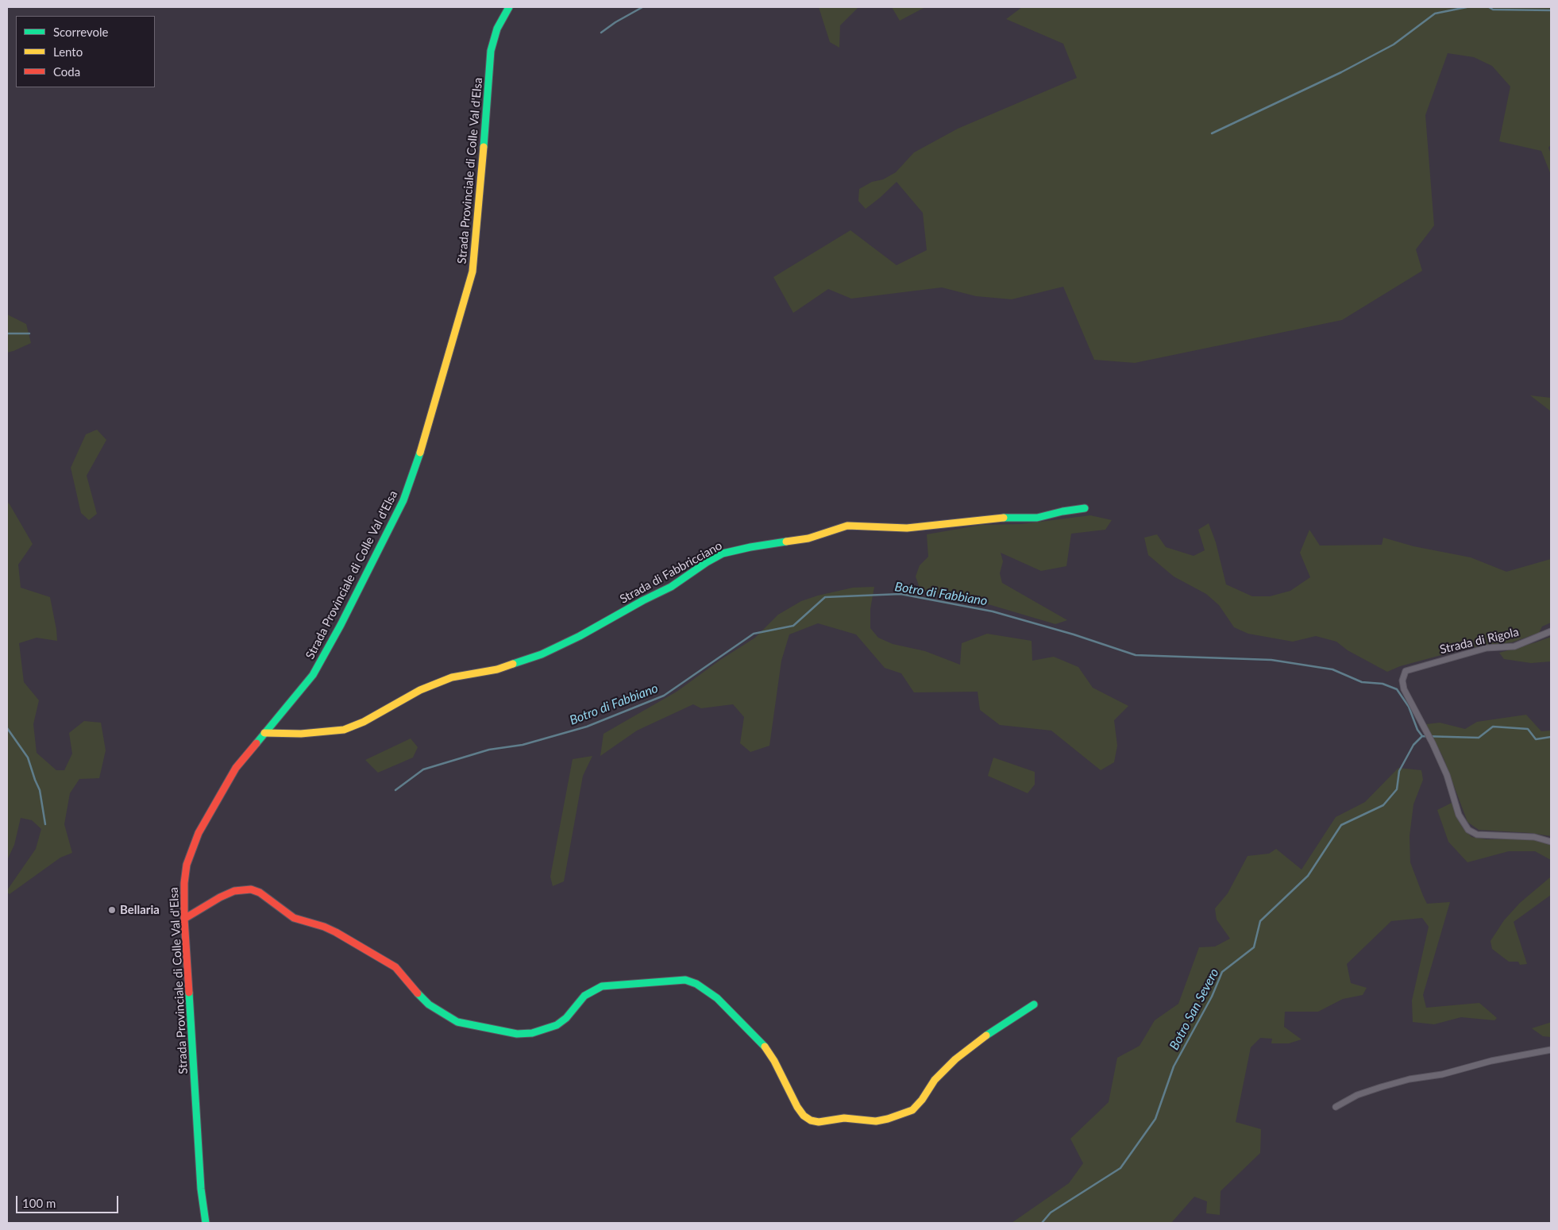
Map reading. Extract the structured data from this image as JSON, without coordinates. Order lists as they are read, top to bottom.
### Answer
{
  "streets": {
    "street": ["Strada Provinciale di Colle Val d'Elsa", "Strada di Fabbricciano", "Strada di Rigola"]
  },
  "crossings": [
    ["Strada Provinciale di Colle Val d'Elsa", "Strada di Fabbricciano"]
  ],
  "water": ["Botro di Fabbiano", "Botro San Severo"],
  "places": ["Bellaria"],
  "legend": ["Scorrevole", "Lento", "Coda"],
  "scale_bar": "100 m"
}
